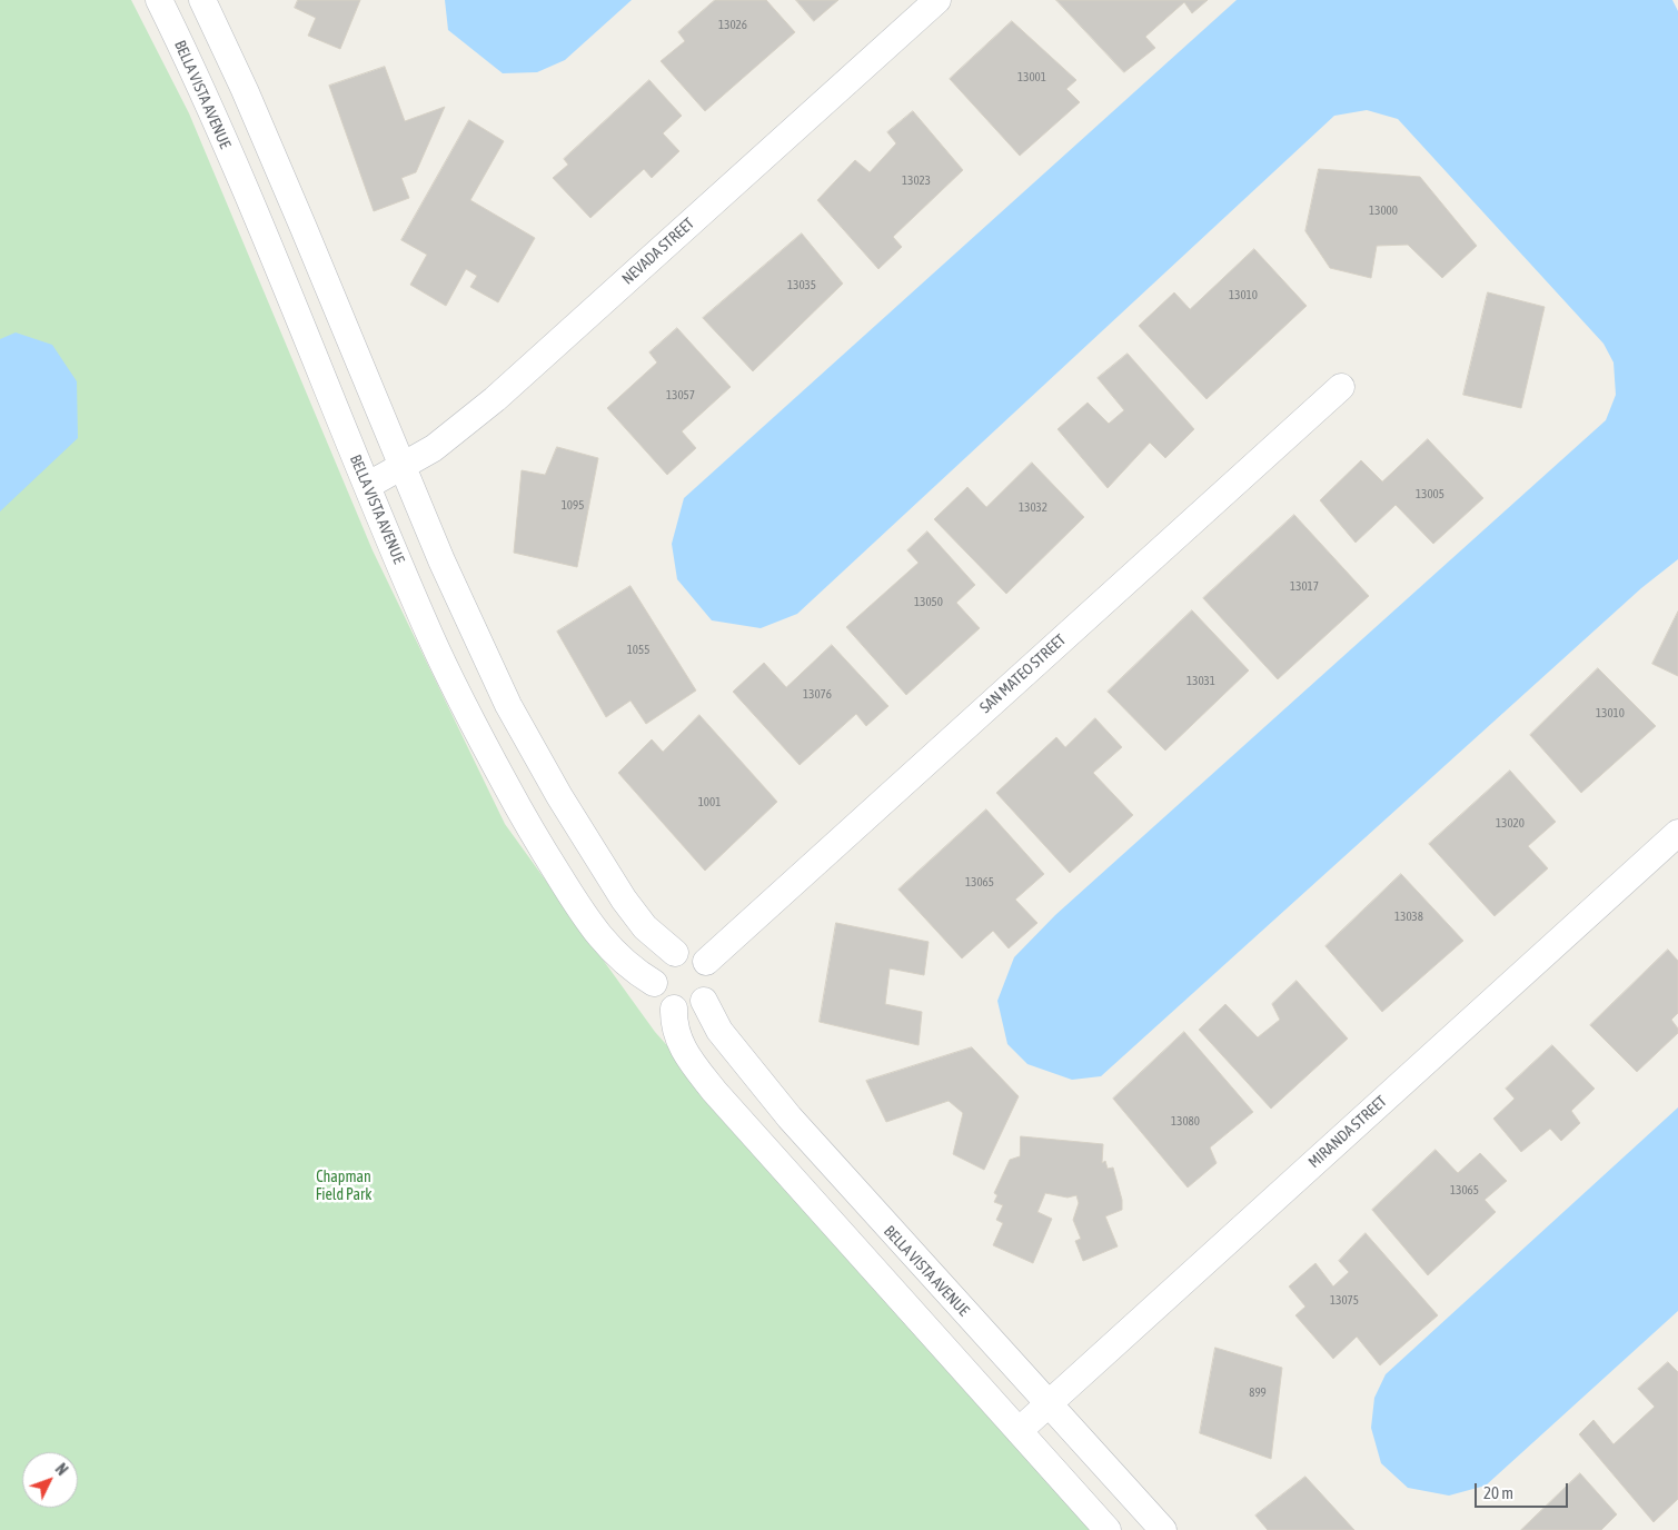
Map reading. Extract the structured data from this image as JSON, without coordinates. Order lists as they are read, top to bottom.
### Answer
{
  "streets": {
    "street": [
      "BELLA VISTA AVENUE",
      "NEVADA STREET",
      "SAN MATEO STREET",
      "MIRANDA STREET"
    ]
  },
  "crossings": [
    ["BELLA VISTA AVENUE", "NEVADA STREET"],
    ["BELLA VISTA AVENUE", "SAN MATEO STREET"],
    ["BELLA VISTA AVENUE", "MIRANDA STREET"]
  ],
  "parks": ["Chapman Field Park"],
  "house_numbers": [
    "13026",
    "13001",
    "13023",
    "13000",
    "13035",
    "13010",
    "13057",
    "13005",
    "1095",
    "13032",
    "13017",
    "13050",
    "1055",
    "13031",
    "13076",
    "13010",
    "1001",
    "13020",
    "13065",
    "13038",
    "13080",
    "13065",
    "13075",
    "899"
  ],
  "scale_bar": "20 m",
  "north": "top right"
}
